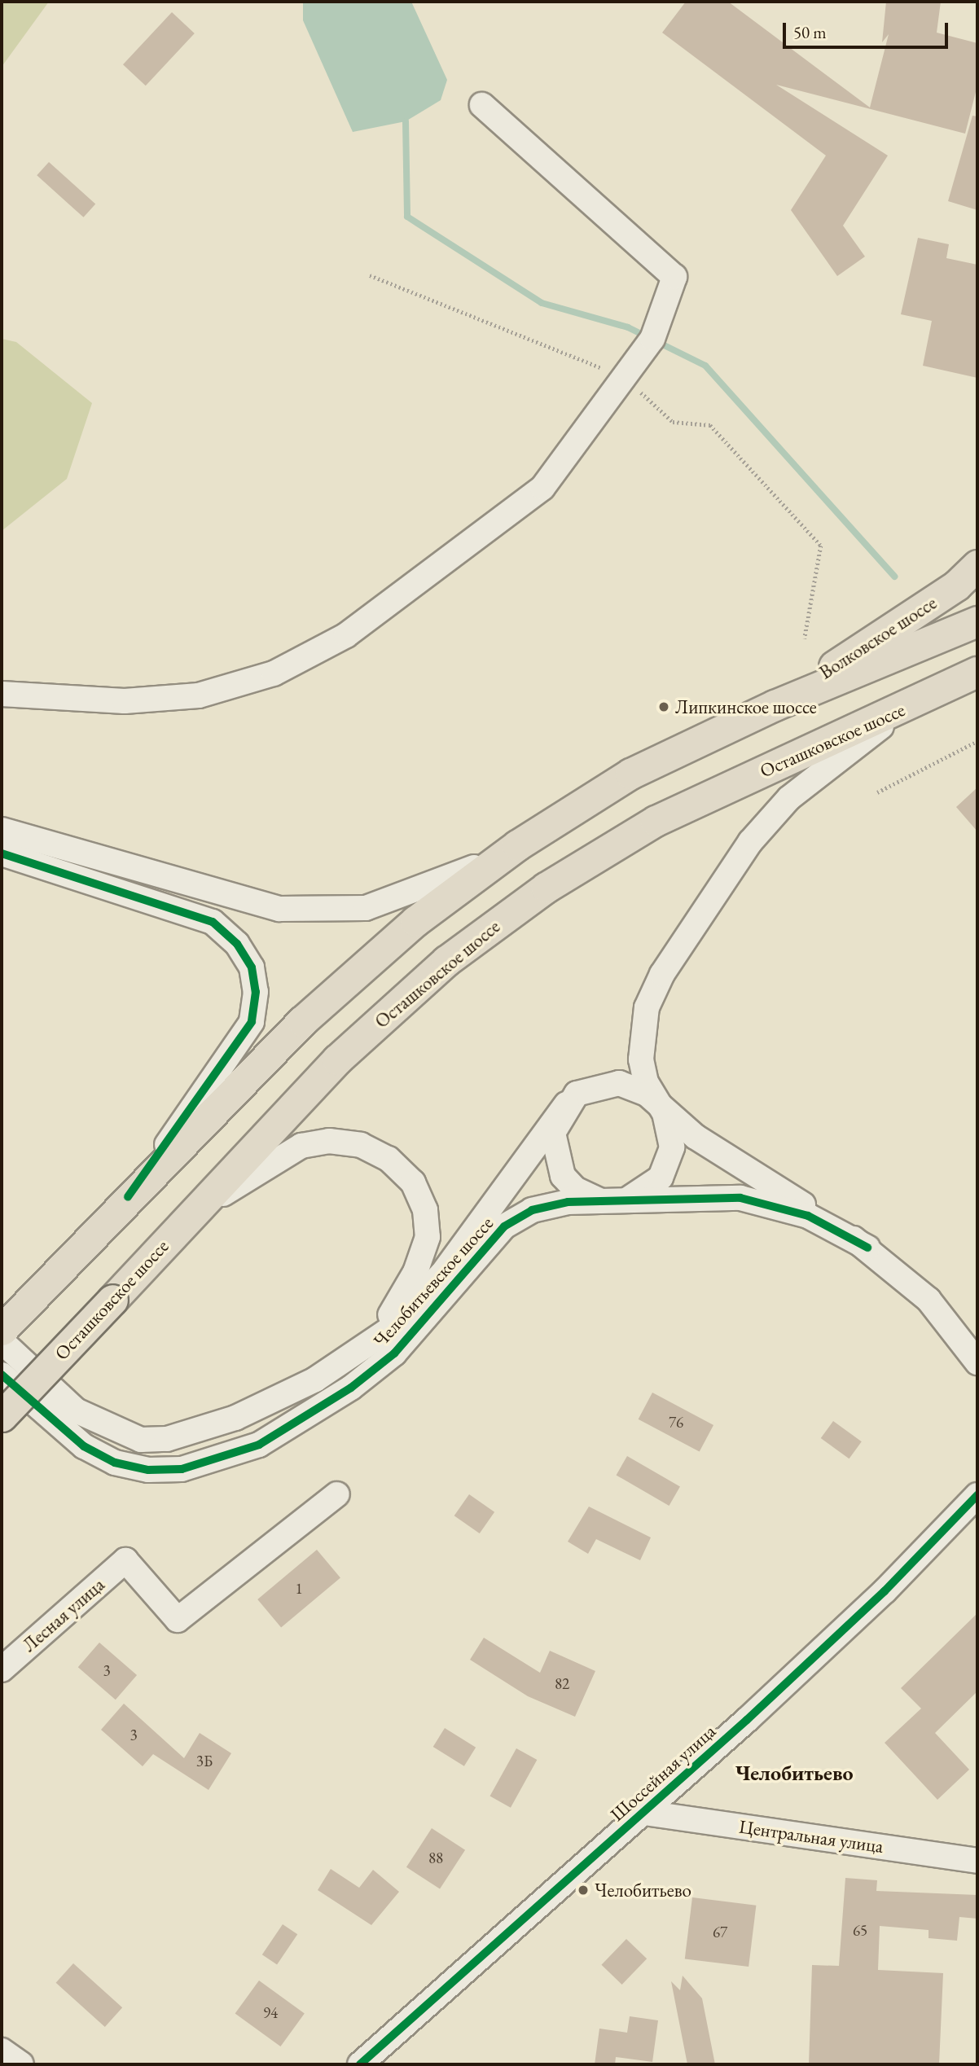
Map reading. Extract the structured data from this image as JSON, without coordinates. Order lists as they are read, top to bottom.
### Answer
{
  "streets": {
    "main road": ["Волковское шоссе", "Осташковское шоссе"],
    "street": [
      "Челобитьевское шоссе",
      "Лесная улица",
      "Шоссейная улица",
      "Центральная улица"
    ]
  },
  "crossings": [
    ["Шоссейная улица", "Центральная улица"]
  ],
  "districts": ["Челобитьево"],
  "places": ["Липкинское шоссе", "Челобитьево"],
  "house_numbers": [
    "76",
    "1",
    "3",
    "82",
    "3",
    "3Б",
    "88",
    "65",
    "67",
    "94"
  ],
  "scale_bar": "50 m"
}
